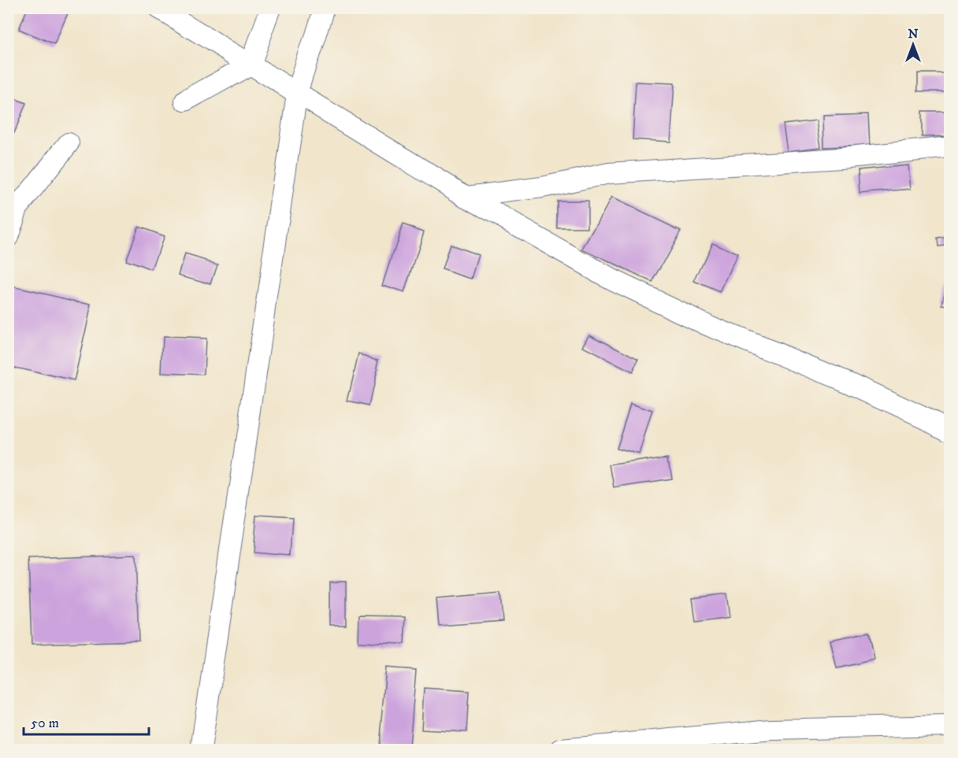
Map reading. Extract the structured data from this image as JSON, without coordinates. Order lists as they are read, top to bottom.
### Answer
{
  "scale_bar": "50 m",
  "north": "top"
}
